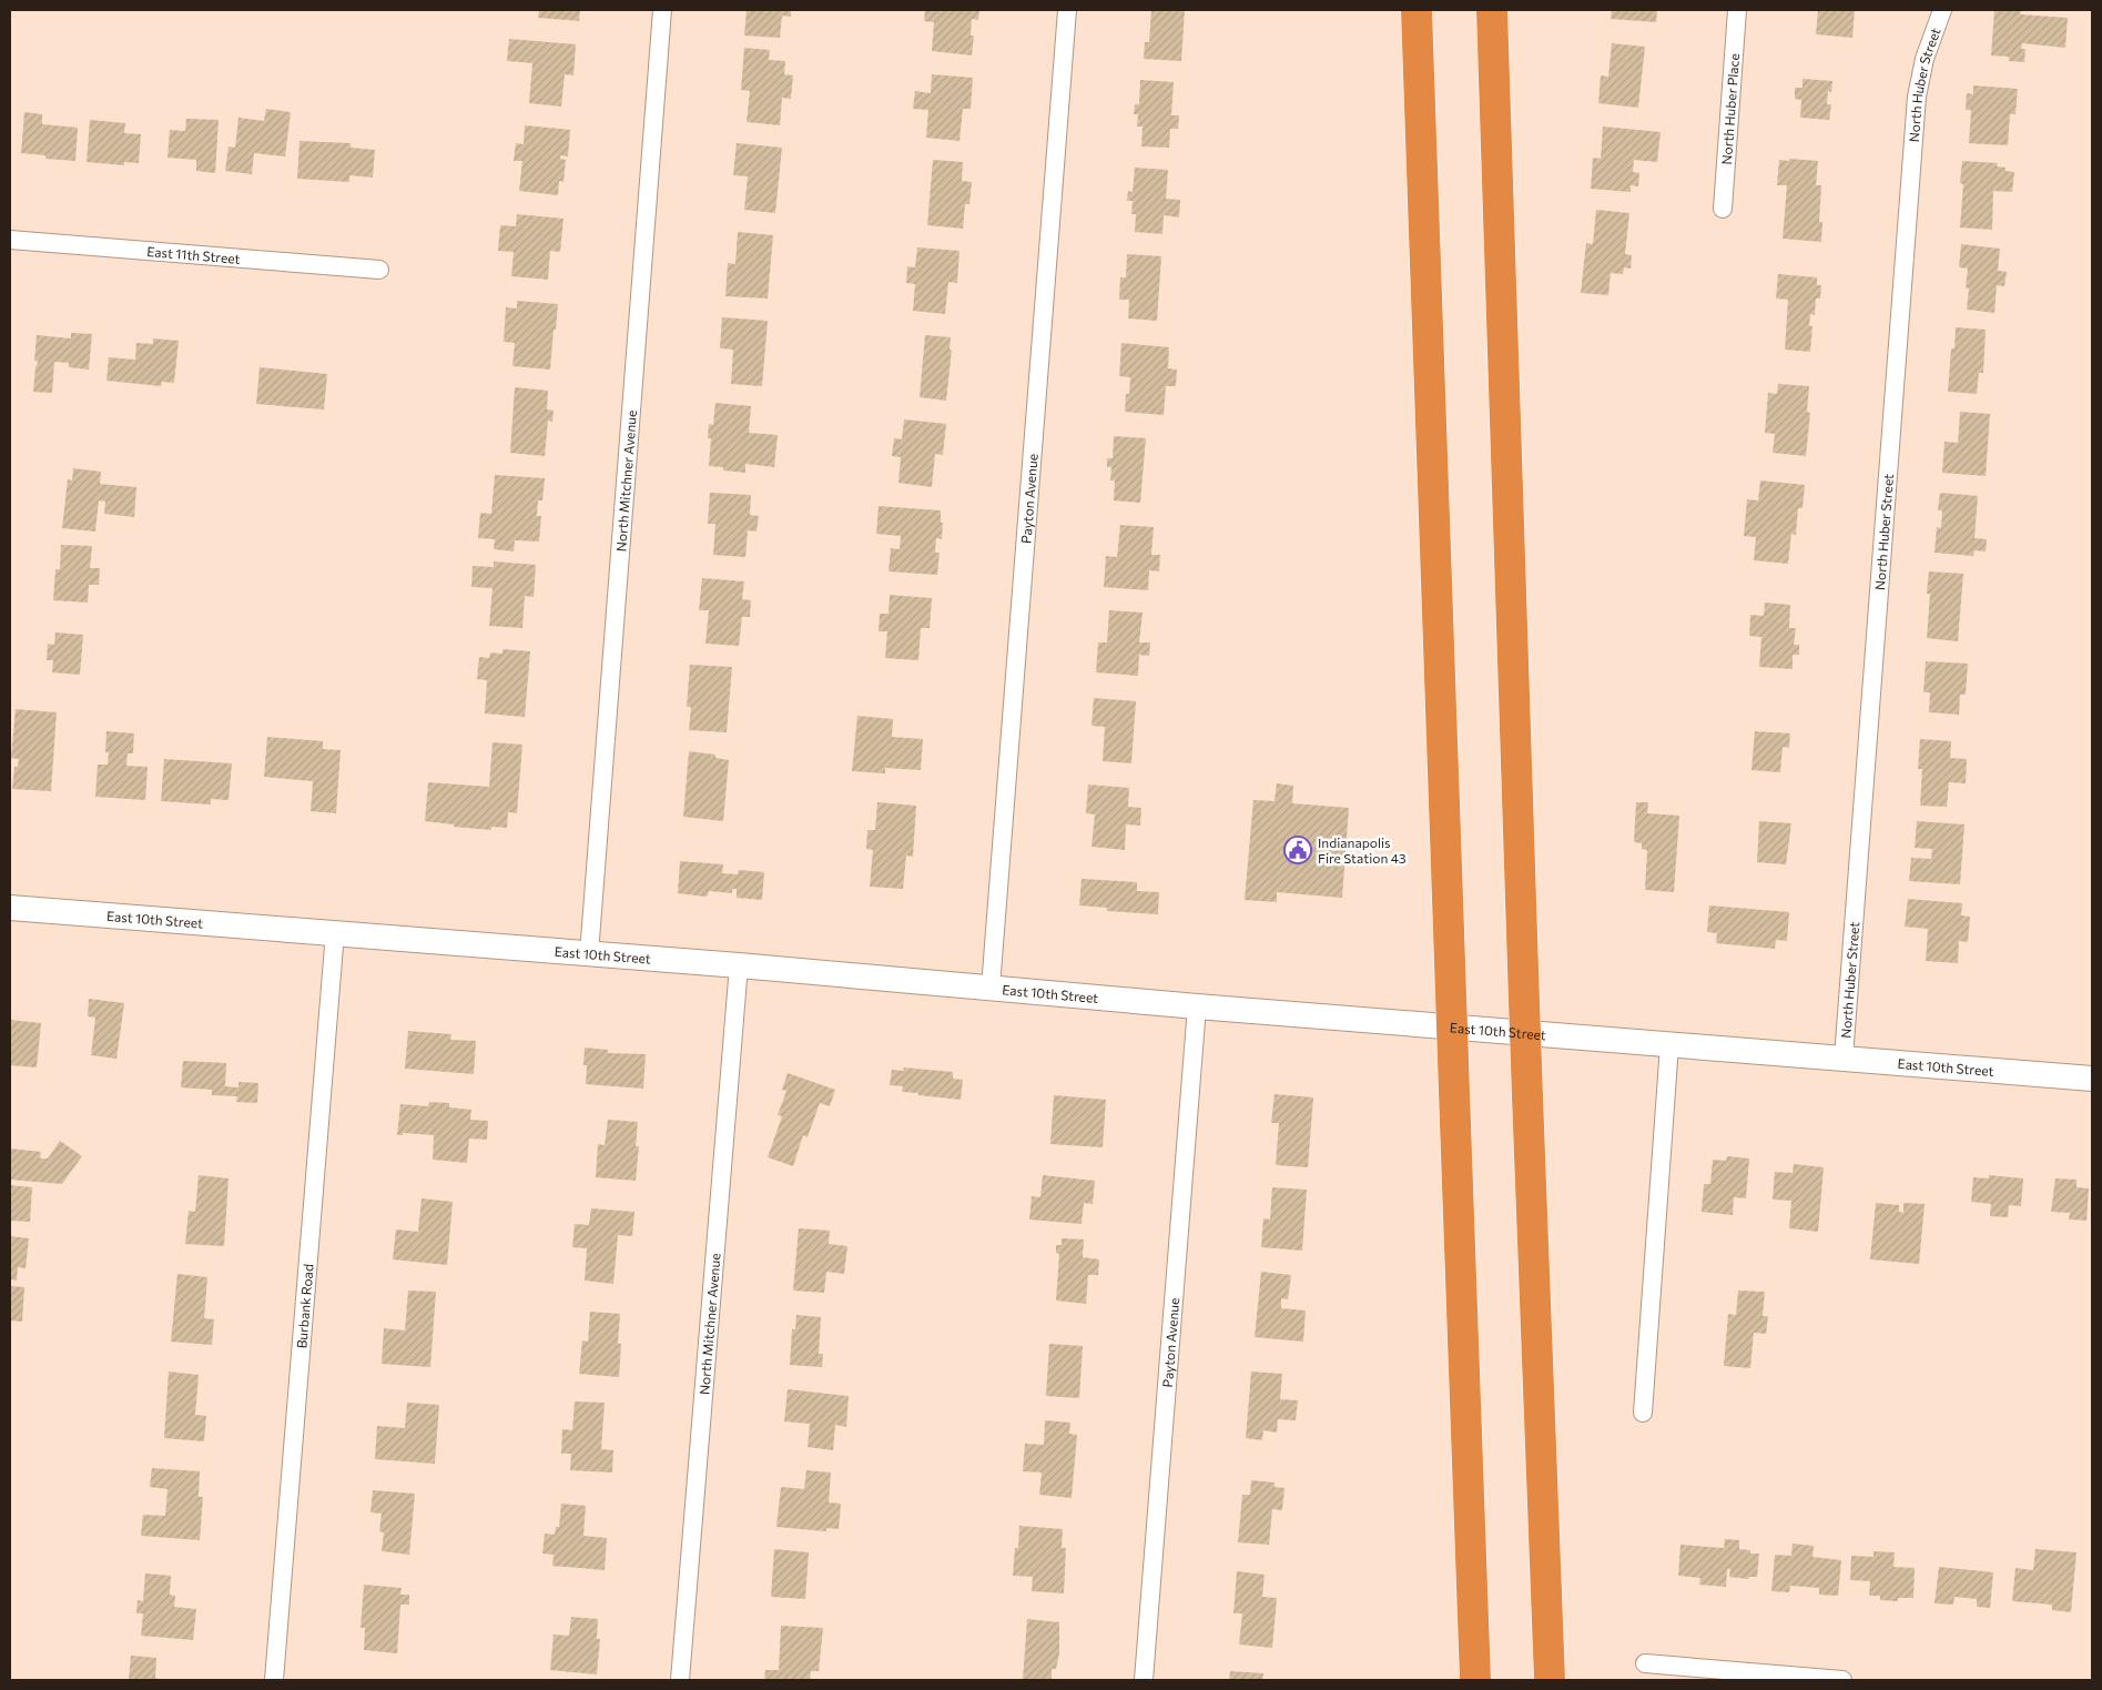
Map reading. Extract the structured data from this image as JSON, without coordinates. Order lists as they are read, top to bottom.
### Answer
{
  "streets": {
    "main road": ["East 10th Street"],
    "street": [
      "North Huber Street",
      "North Huber Place",
      "East 11th Street",
      "North Mitchner Avenue",
      "Payton Avenue",
      "Burbank Road"
    ]
  },
  "crossings": [
    ["North Huber Street", "East 10th Street"],
    ["North Mitchner Avenue", "East 10th Street"],
    ["Payton Avenue", "East 10th Street"],
    ["East 10th Street", "Burbank Road"]
  ],
  "places": {
    "public building": ["Indianapolis Fire Station 43"]
  }
}
